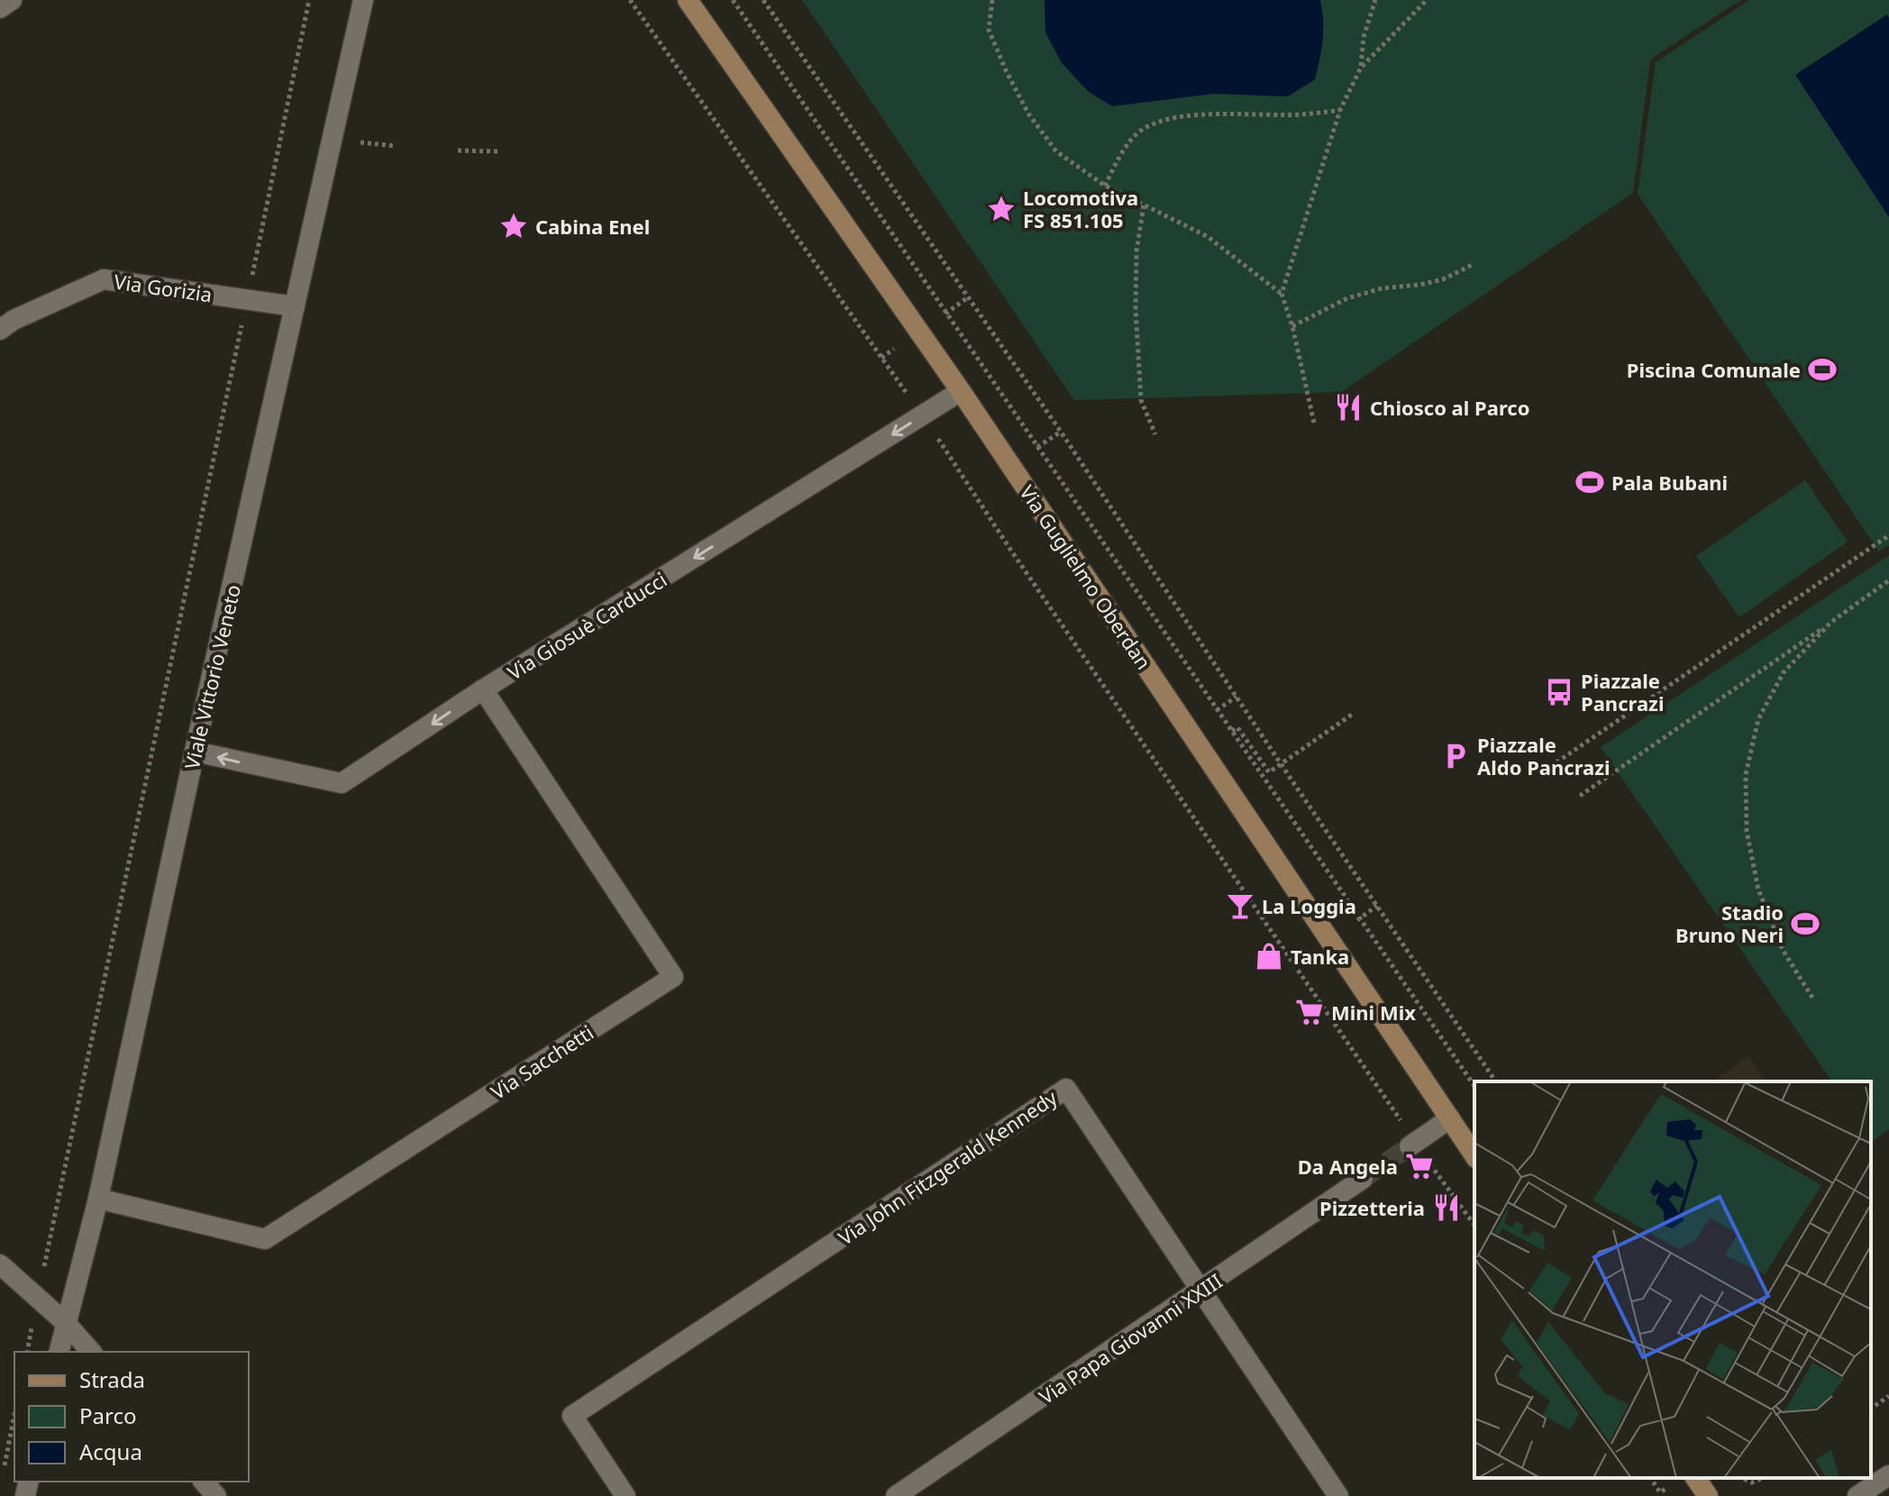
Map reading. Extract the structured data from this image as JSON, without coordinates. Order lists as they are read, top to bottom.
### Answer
{
  "streets": {
    "main road": ["Via Guglielmo Oberdan"],
    "street": [
      "Via Gorizia",
      "Via Giosuè Carducci",
      "Viale Vittorio Veneto",
      "Via Sacchetti",
      "Via John Fitzgerald Kennedy",
      "Via Papa Giovanni XXIII"
    ]
  },
  "crossings": [
    ["Via Gorizia", "Viale Vittorio Veneto"],
    ["Via Guglielmo Oberdan", "Via Giosuè Carducci"],
    ["Via Giosuè Carducci", "Viale Vittorio Veneto"],
    ["Via Giosuè Carducci", "Via Sacchetti"],
    ["Viale Vittorio Veneto", "Via Sacchetti"],
    ["Via John Fitzgerald Kennedy", "Via Papa Giovanni XXIII"]
  ],
  "one_way": ["Via Giosuè Carducci"],
  "places": {
    "place": ["Locomotiva FS 851.105", "Cabina Enel"],
    "sports": ["Piscina Comunale", "Pala Bubani", "Stadio Bruno Neri"],
    "restaurant": ["Chiosco al Parco", "Pizzetteria"],
    "bus stop": ["Piazzale Pancrazi"],
    "parking": ["Piazzale Aldo Pancrazi"],
    "bar": ["La Loggia"],
    "shop": ["Tanka"],
    "supermarket": ["Mini Mix", "Da Angela"]
  },
  "legend": ["Strada", "Parco", "Acqua"]
}
